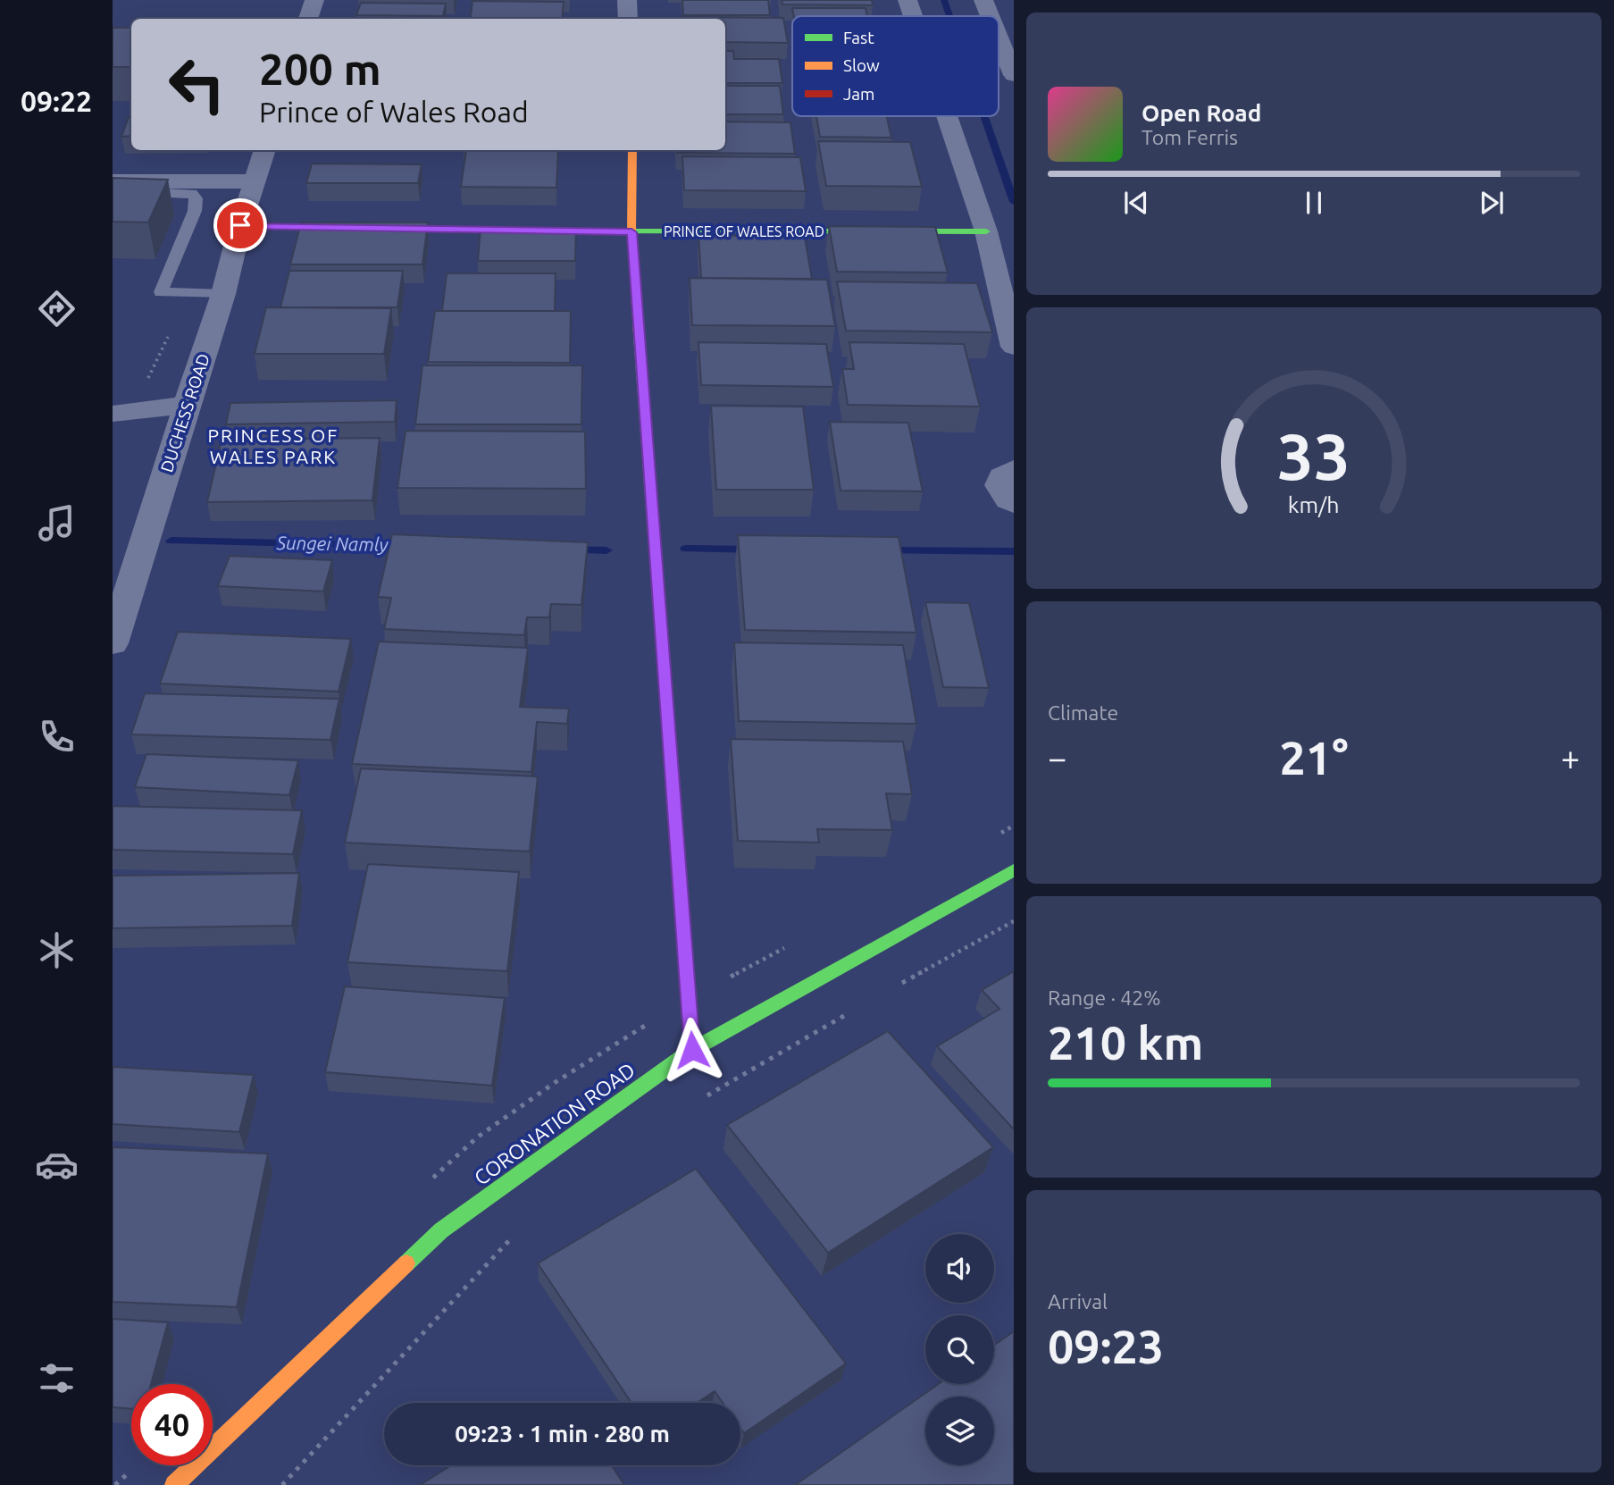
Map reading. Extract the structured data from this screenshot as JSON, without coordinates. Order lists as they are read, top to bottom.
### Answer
{
  "streets": {
    "street": ["PRINCE OF WALES ROAD", "DUCHESS ROAD", "CORONATION ROAD"]
  },
  "crossings": [
    ["PRINCE OF WALES ROAD", "DUCHESS ROAD"]
  ],
  "districts": ["PRINCESS OF WALES PARK"],
  "water": ["Sungei Namly"],
  "legend": ["Fast", "Slow", "Jam"],
  "page": {
    "tabs": "09:22",
    "turn": ["200 m", "Prince of Wales Road"],
    "song": ["Open Road", "Tom Ferris"],
    "tile": [
      "Climate",
      ["Range · 42%", "210 km"],
      ["Arrival", "09:23"]
    ],
    "heat": ["−", "21°", "+"],
    "limit": "40",
    "trip": "09:23 · 1 min · 280 m",
    "gauge": ["33", "km/h"]
  }
}
